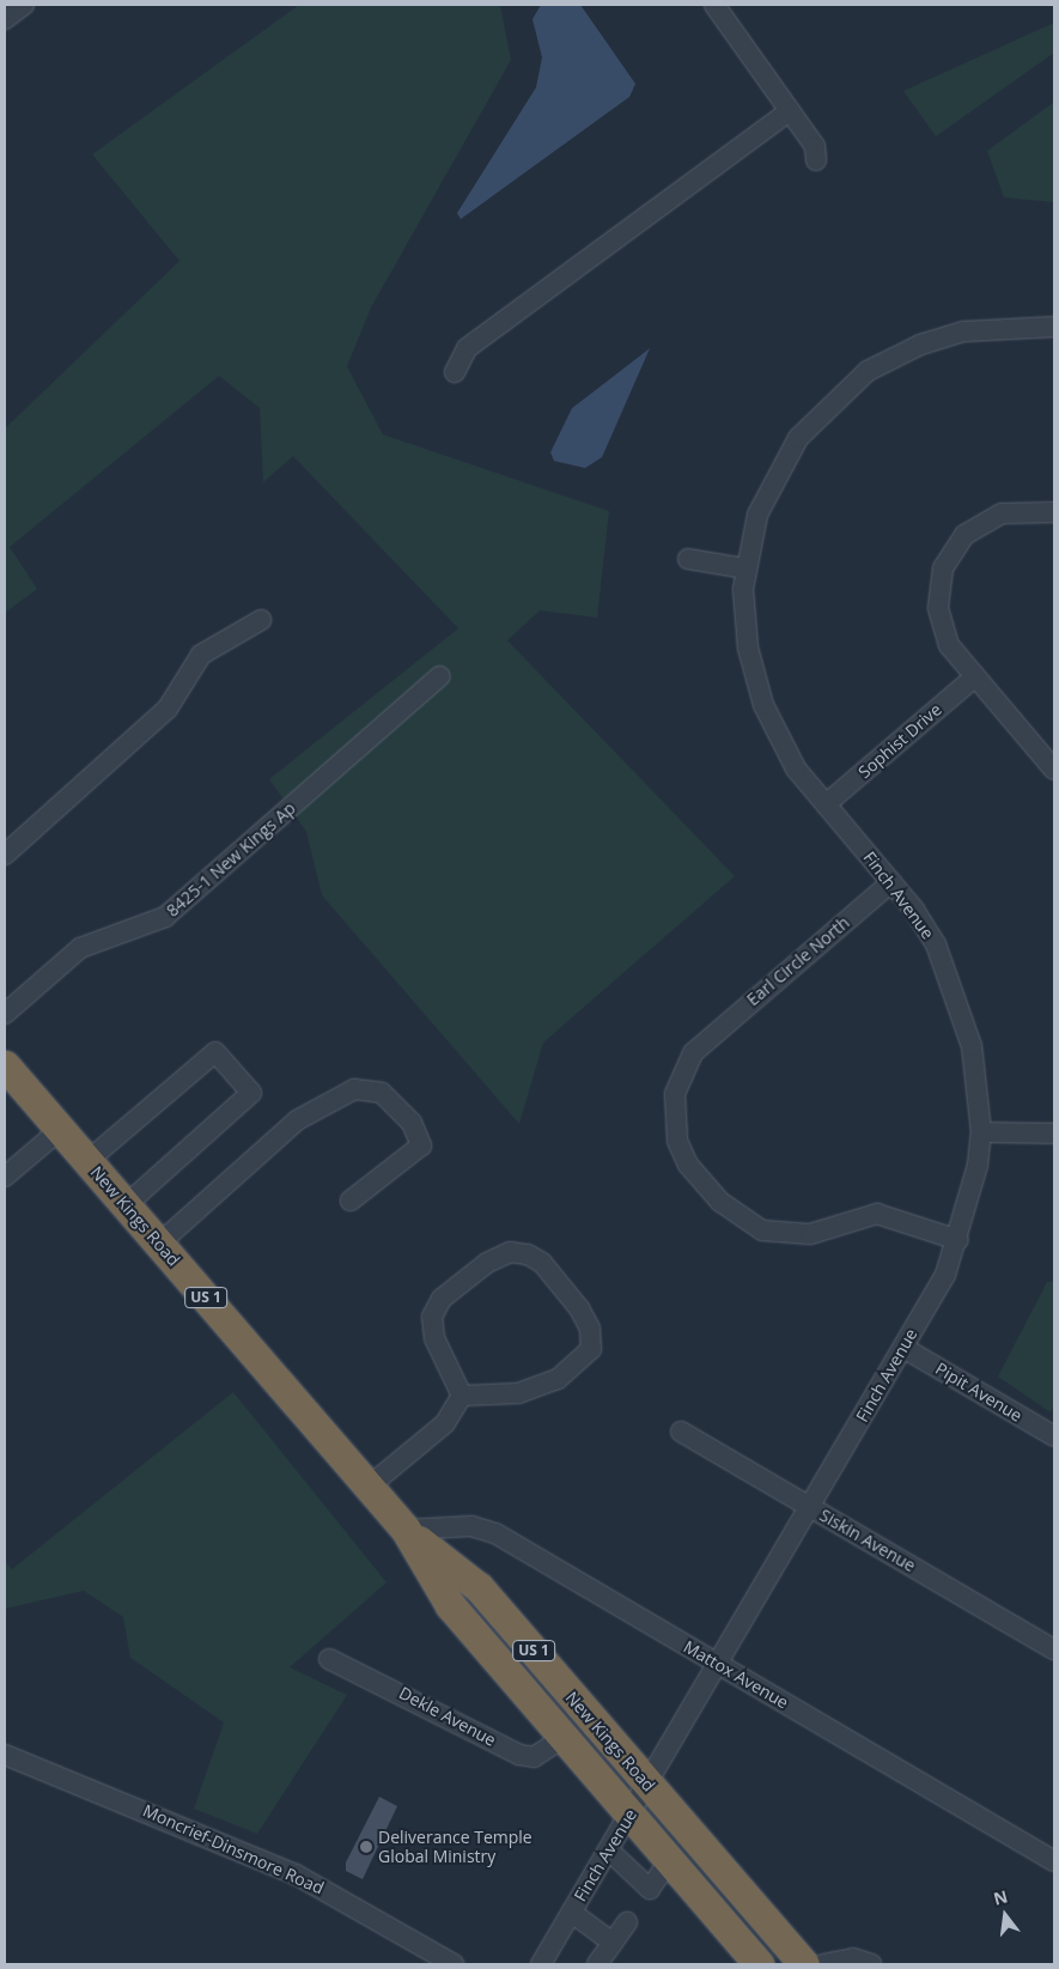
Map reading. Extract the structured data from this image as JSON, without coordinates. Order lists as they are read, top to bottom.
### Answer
{
  "streets": {
    "highway": ["New Kings Road", "US 1"],
    "street": [
      "Sophist Drive",
      "8425-1 New Kings Ap",
      "Finch Avenue",
      "Earl Circle North",
      "Pipit Avenue",
      "Siskin Avenue",
      "Mattox Avenue",
      "Dekle Avenue",
      "Moncrief-Dinsmore Road"
    ]
  },
  "crossings": [
    ["Sophist Drive", "Finch Avenue"],
    ["Finch Avenue", "Earl Circle North"],
    ["Finch Avenue", "New Kings Road"],
    ["Finch Avenue", "Pipit Avenue"],
    ["Finch Avenue", "Siskin Avenue"],
    ["Finch Avenue", "Mattox Avenue"],
    ["New Kings Road", "Mattox Avenue"],
    ["New Kings Road", "Dekle Avenue"]
  ],
  "places": ["Deliverance Temple Global Ministry"],
  "north": "top"
}
